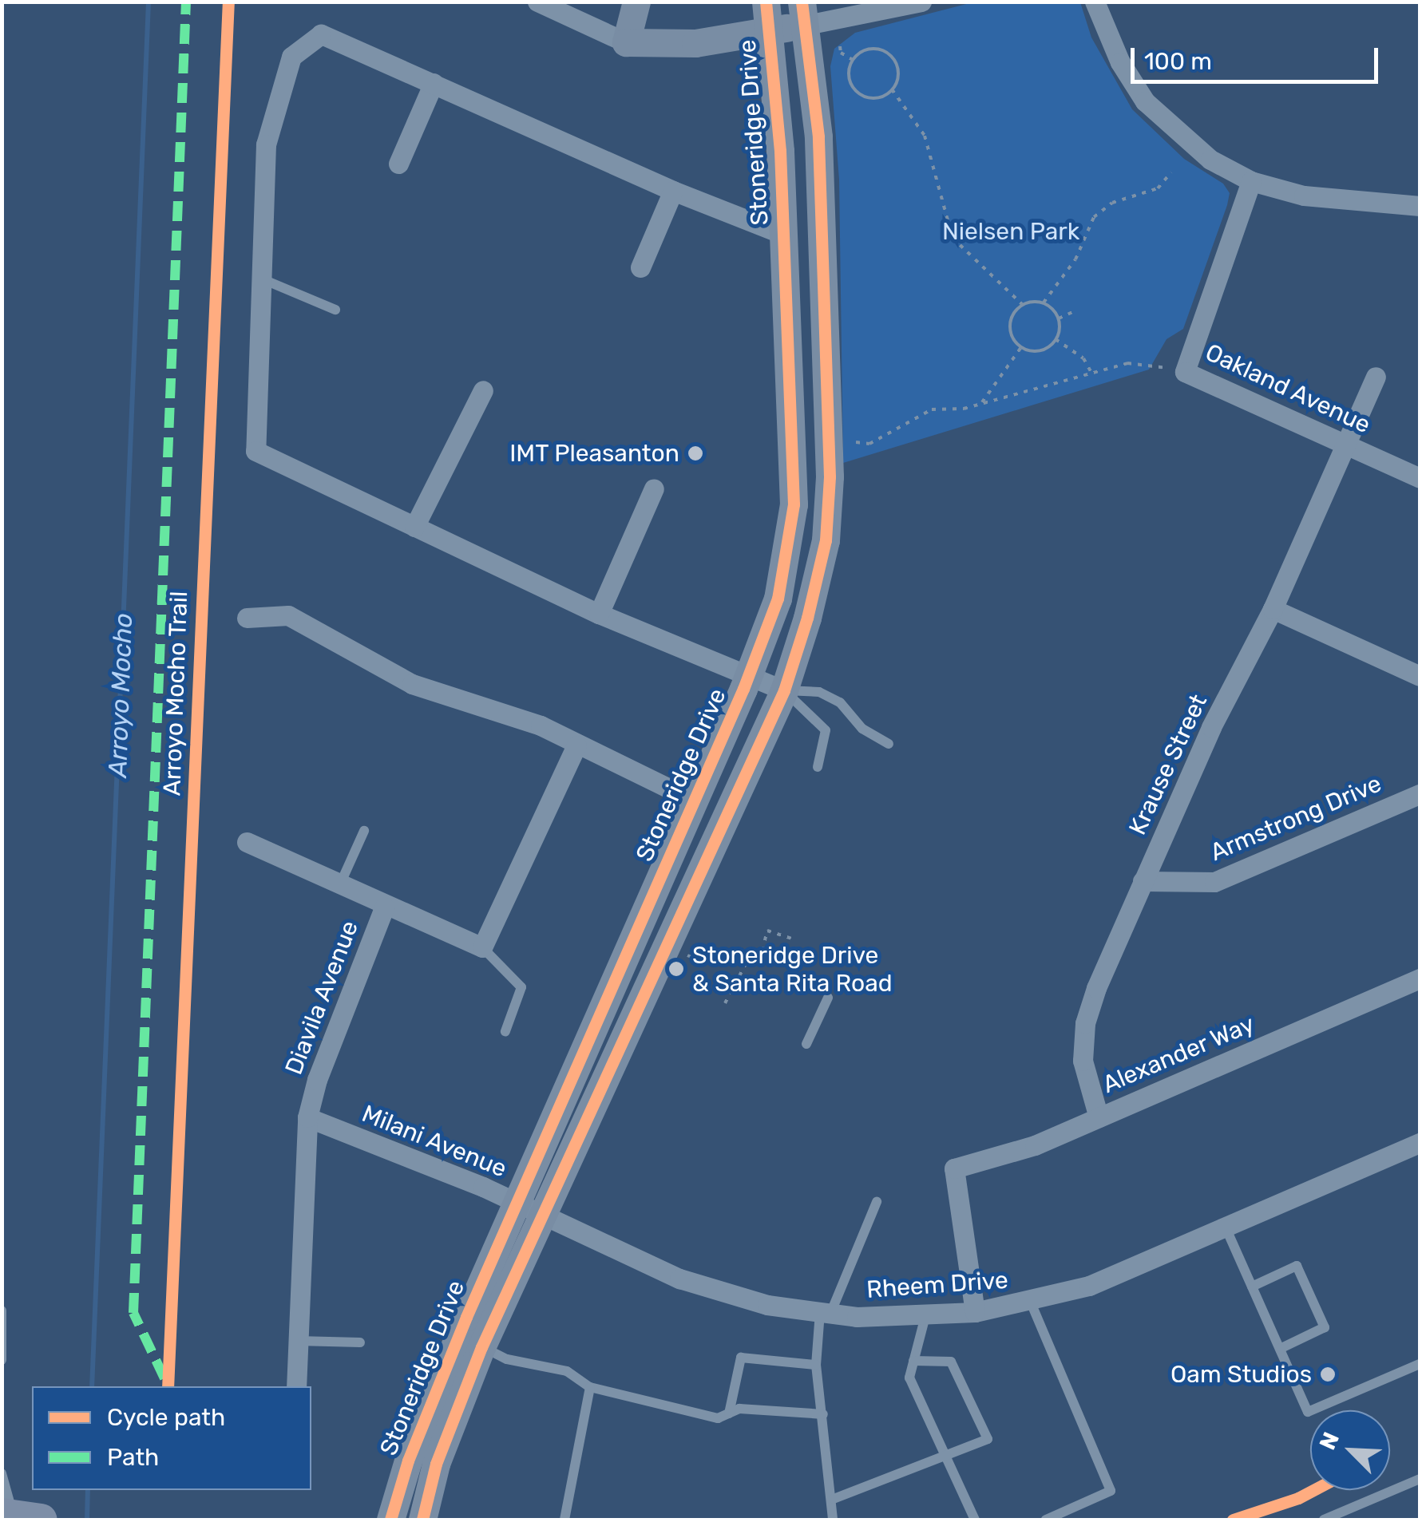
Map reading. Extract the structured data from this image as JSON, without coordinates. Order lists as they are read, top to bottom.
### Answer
{
  "streets": {
    "main road": ["Stoneridge Drive"],
    "street": [
      "Oakland Avenue",
      "Krause Street",
      "Armstrong Drive",
      "Diavila Avenue",
      "Alexander Way",
      "Milani Avenue",
      "Rheem Drive"
    ],
    "cycle path": ["Arroyo Mocho Trail"]
  },
  "crossings": [
    ["Stoneridge Drive", "Milani Avenue"],
    ["Stoneridge Drive", "Rheem Drive"],
    ["Oakland Avenue", "Krause Street"],
    ["Krause Street", "Armstrong Drive"],
    ["Krause Street", "Alexander Way"],
    ["Diavila Avenue", "Milani Avenue"],
    ["Alexander Way", "Rheem Drive"],
    ["Milani Avenue", "Rheem Drive"]
  ],
  "water": ["Arroyo Mocho"],
  "parks": ["Nielsen Park"],
  "places": ["IMT Pleasanton", "Stoneridge Drive & Santa Rita Road", "Oam Studios"],
  "legend": ["Cycle path", "Path"],
  "scale_bar": "100 m",
  "north": "top left"
}
